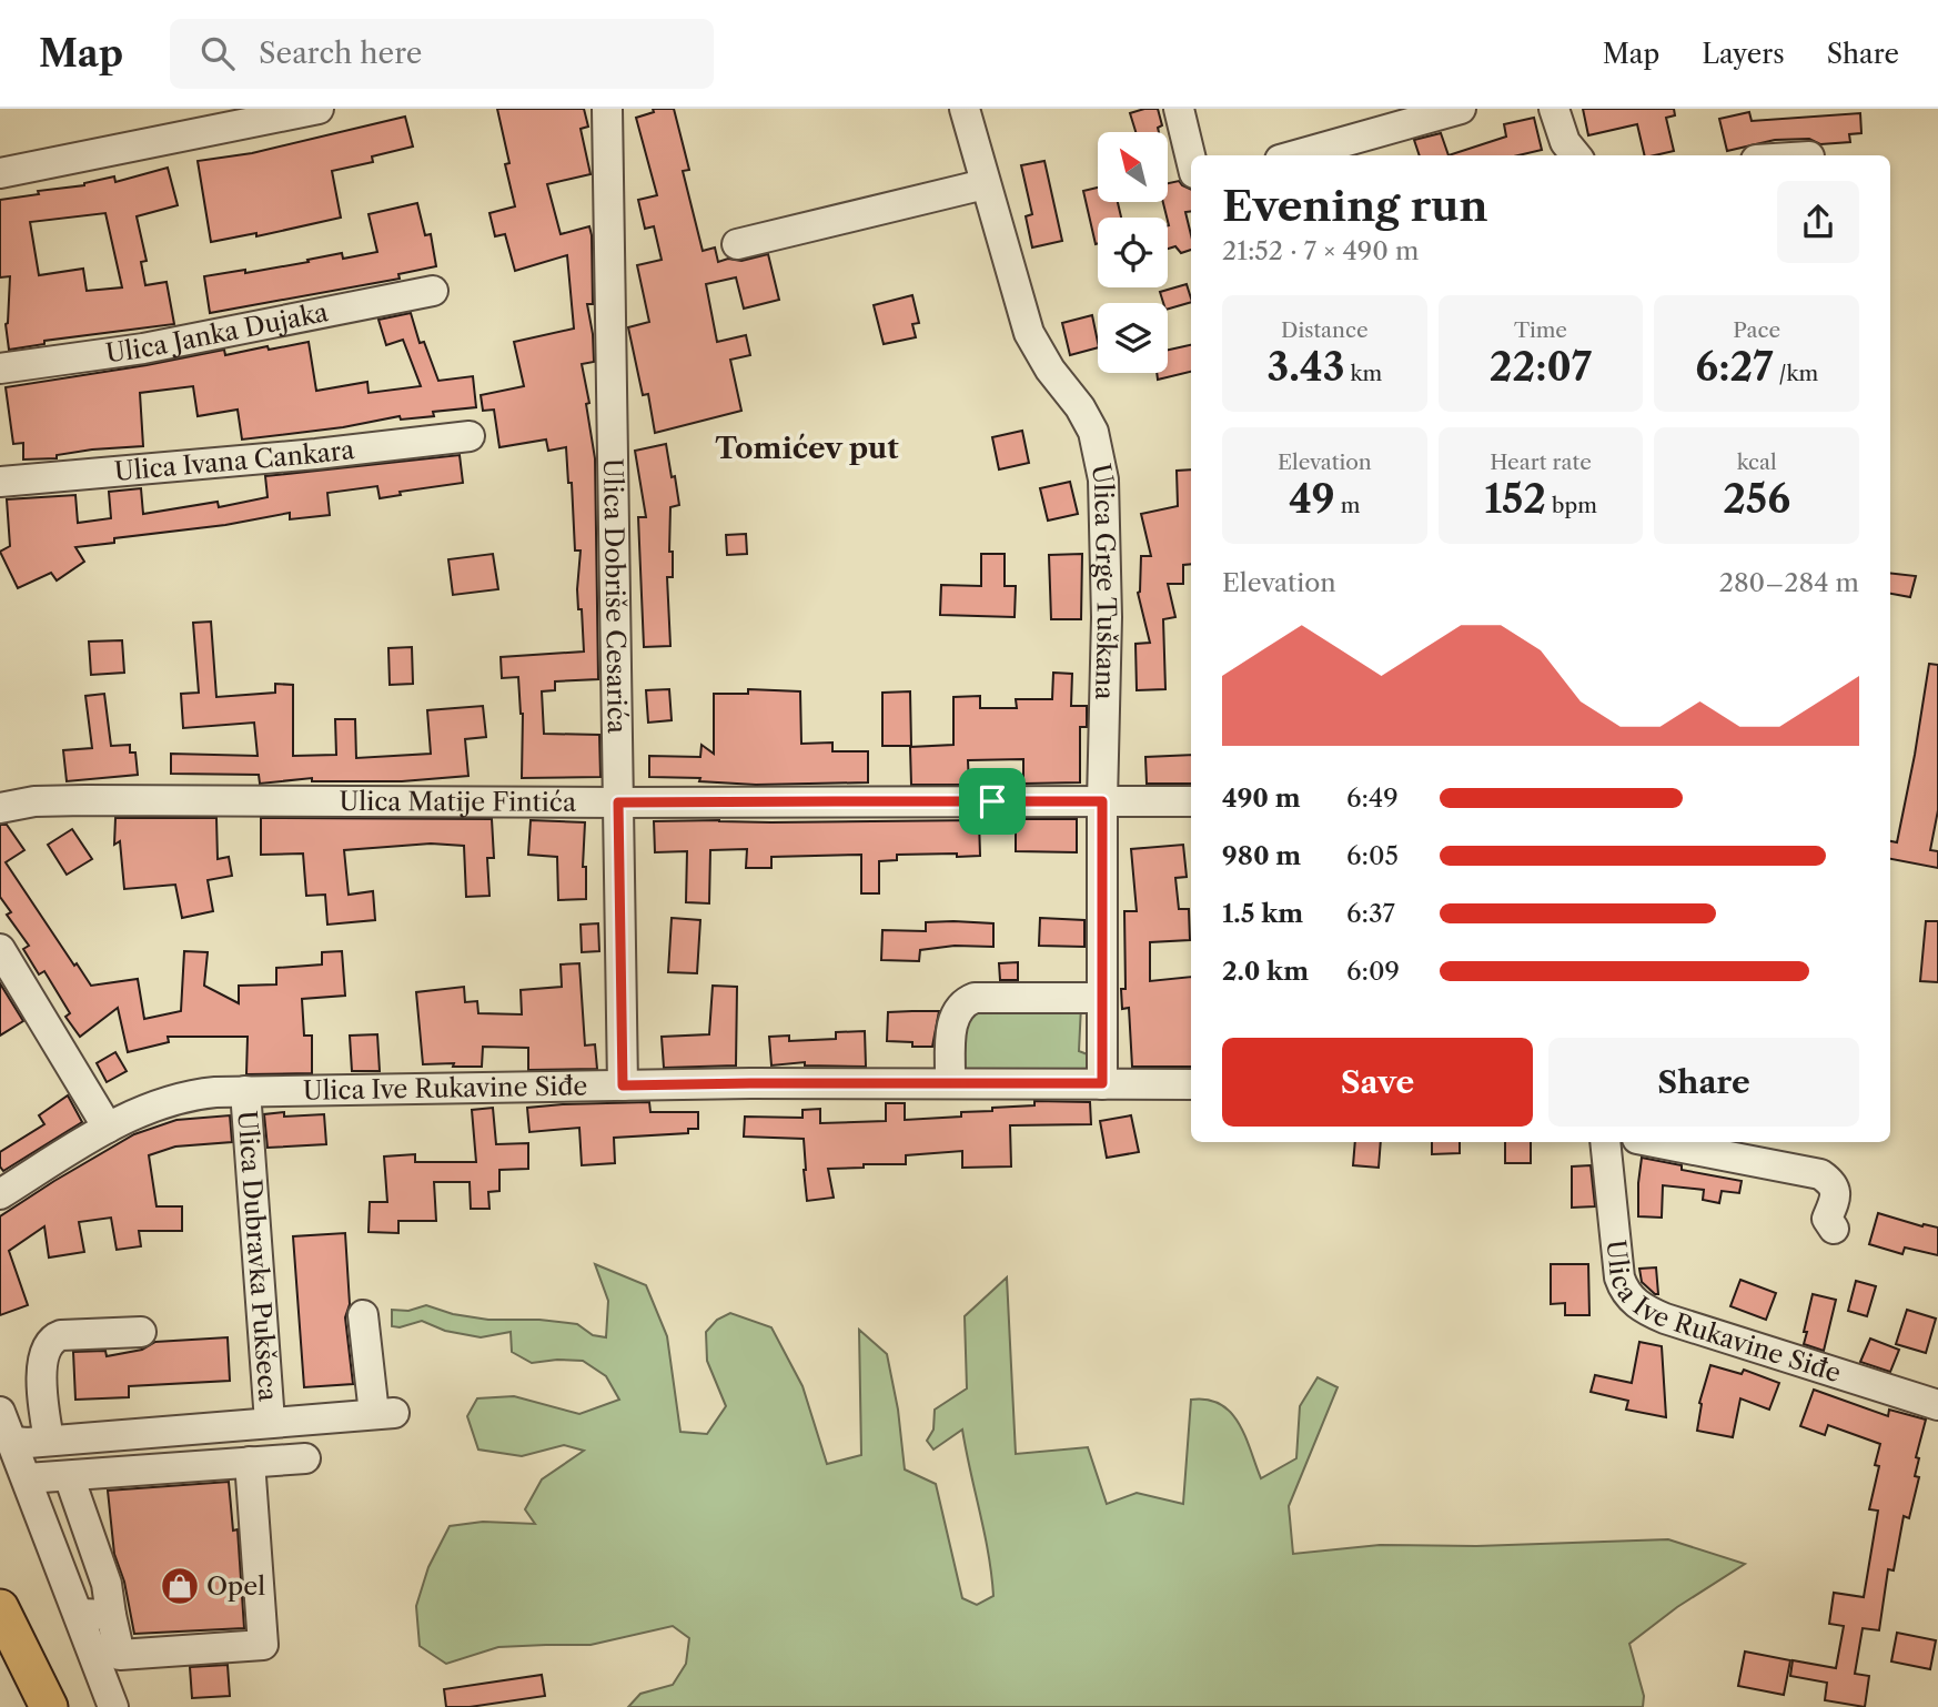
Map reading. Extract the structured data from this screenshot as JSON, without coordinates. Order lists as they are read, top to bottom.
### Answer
{
  "streets": {
    "street": [
      "Ulica Janka Dujaka",
      "Ulica Ivana Cankara",
      "Ulica Grge Tuškana",
      "Ulica Dobriše Cesarića",
      "Ulica Matije Fintića",
      "Ulica Ive Rukavine Siđe",
      "Ulica Dubravka Pukšeca"
    ]
  },
  "crossings": [
    ["Ulica Grge Tuškana", "Ulica Matije Fintića"],
    ["Ulica Grge Tuškana", "Ulica Ive Rukavine Siđe"],
    ["Ulica Dobriše Cesarića", "Ulica Matije Fintića"],
    ["Ulica Dobriše Cesarića", "Ulica Ive Rukavine Siđe"],
    ["Ulica Ive Rukavine Siđe", "Ulica Dubravka Pukšeca"]
  ],
  "districts": ["Tomićev put"],
  "places": {
    "shop": ["Opel"]
  },
  "north": "top left",
  "page": {
    "header": "Map",
    "search": "Search here",
    "nav": ["Map", "Layers", "Share"],
    "heading": ["Evening run", "21:52 · 7 × 490 m"],
    "stats": [
      ["Distance", "3.43 km"],
      ["Time", "22:07"],
      ["Pace", "6:27 /km"],
      ["Elevation", "49 m"],
      ["Heart rate", "152 bpm"],
      ["kcal", "256"]
    ],
    "chart": ["Elevation", "280–284 m"],
    "list": [
      {
        "name": "490 m",
        "note": "6:49"
      },
      {
        "name": "980 m",
        "note": "6:05"
      },
      {
        "name": "1.5 km",
        "note": "6:37"
      },
      {
        "name": "2.0 km",
        "note": "6:09"
      }
    ],
    "buttons": ["Save", "Share"]
  }
}
